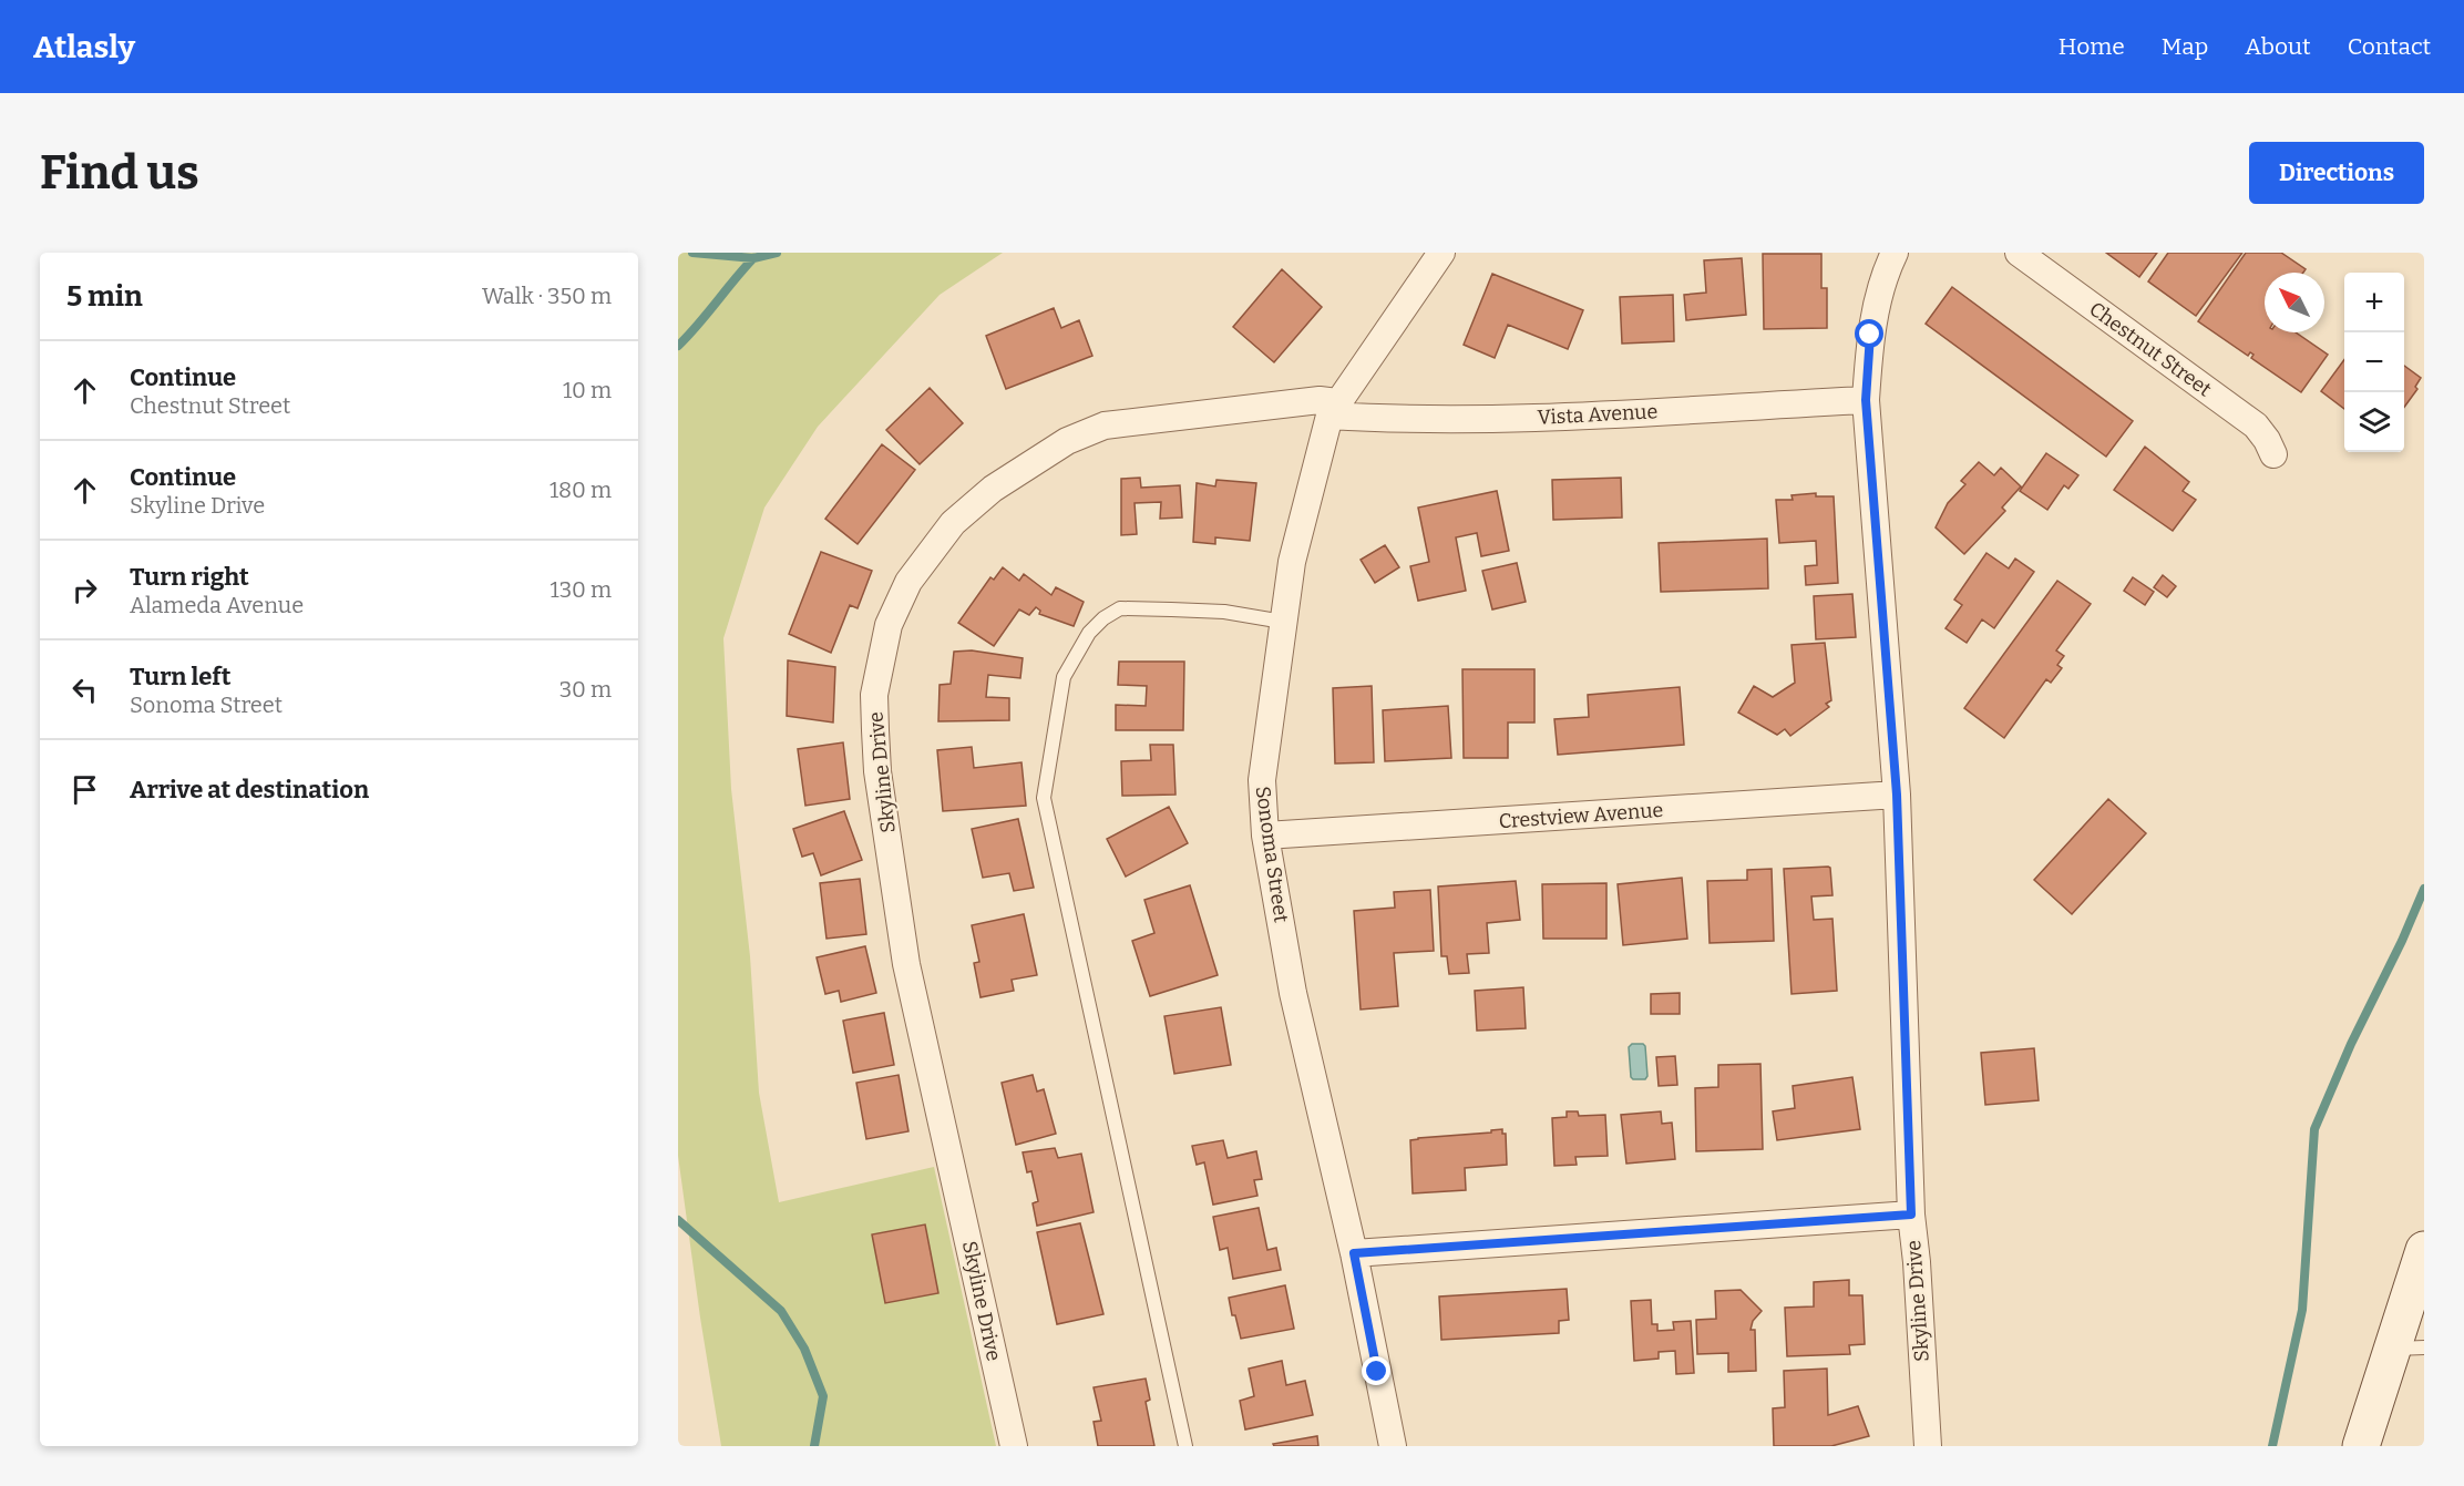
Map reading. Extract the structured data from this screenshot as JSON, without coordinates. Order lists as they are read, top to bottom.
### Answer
{
  "streets": {
    "street": [
      "Chestnut Street",
      "Vista Avenue",
      "Skyline Drive",
      "Crestview Avenue",
      "Sonoma Street"
    ]
  },
  "crossings": [
    ["Vista Avenue", "Skyline Drive"],
    ["Vista Avenue", "Sonoma Street"],
    ["Skyline Drive", "Crestview Avenue"],
    ["Skyline Drive", "Sonoma Street"],
    ["Crestview Avenue", "Sonoma Street"]
  ],
  "north": "top left",
  "page": {
    "header": "Atlasly",
    "nav": [
      "Home",
      "Map",
      "About",
      "Contact"
    ],
    "buttons": "Directions",
    "title": "Find us",
    "heading": ["5 min", "Walk · 350 m"],
    "map_buttons": ["+", "−"],
    "list": [
      ["Continue", "Chestnut Street", "10 m"],
      ["Continue", "Skyline Drive", "180 m"],
      ["Turn right", "Alameda Avenue", "130 m"],
      ["Turn left", "Sonoma Street", "30 m"],
      "Arrive at destination"
    ]
  }
}
